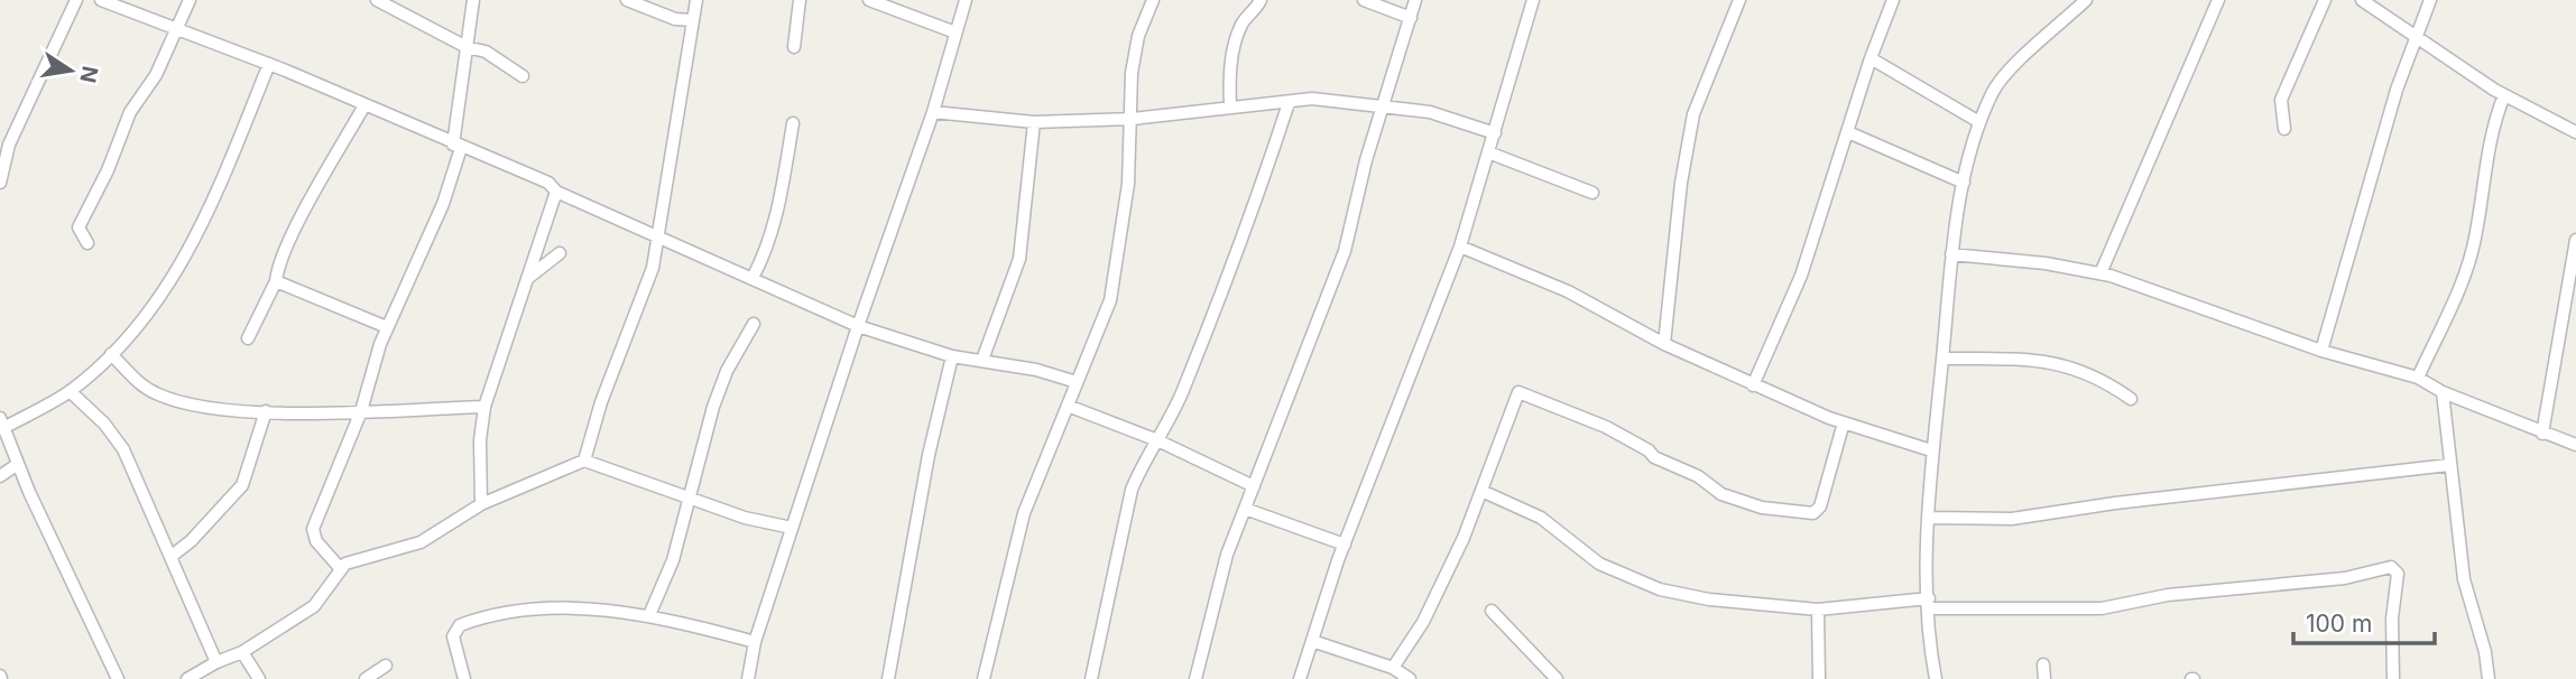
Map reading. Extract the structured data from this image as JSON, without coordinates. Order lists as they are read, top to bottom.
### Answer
{
  "scale_bar": "100 m",
  "north": "right"
}
